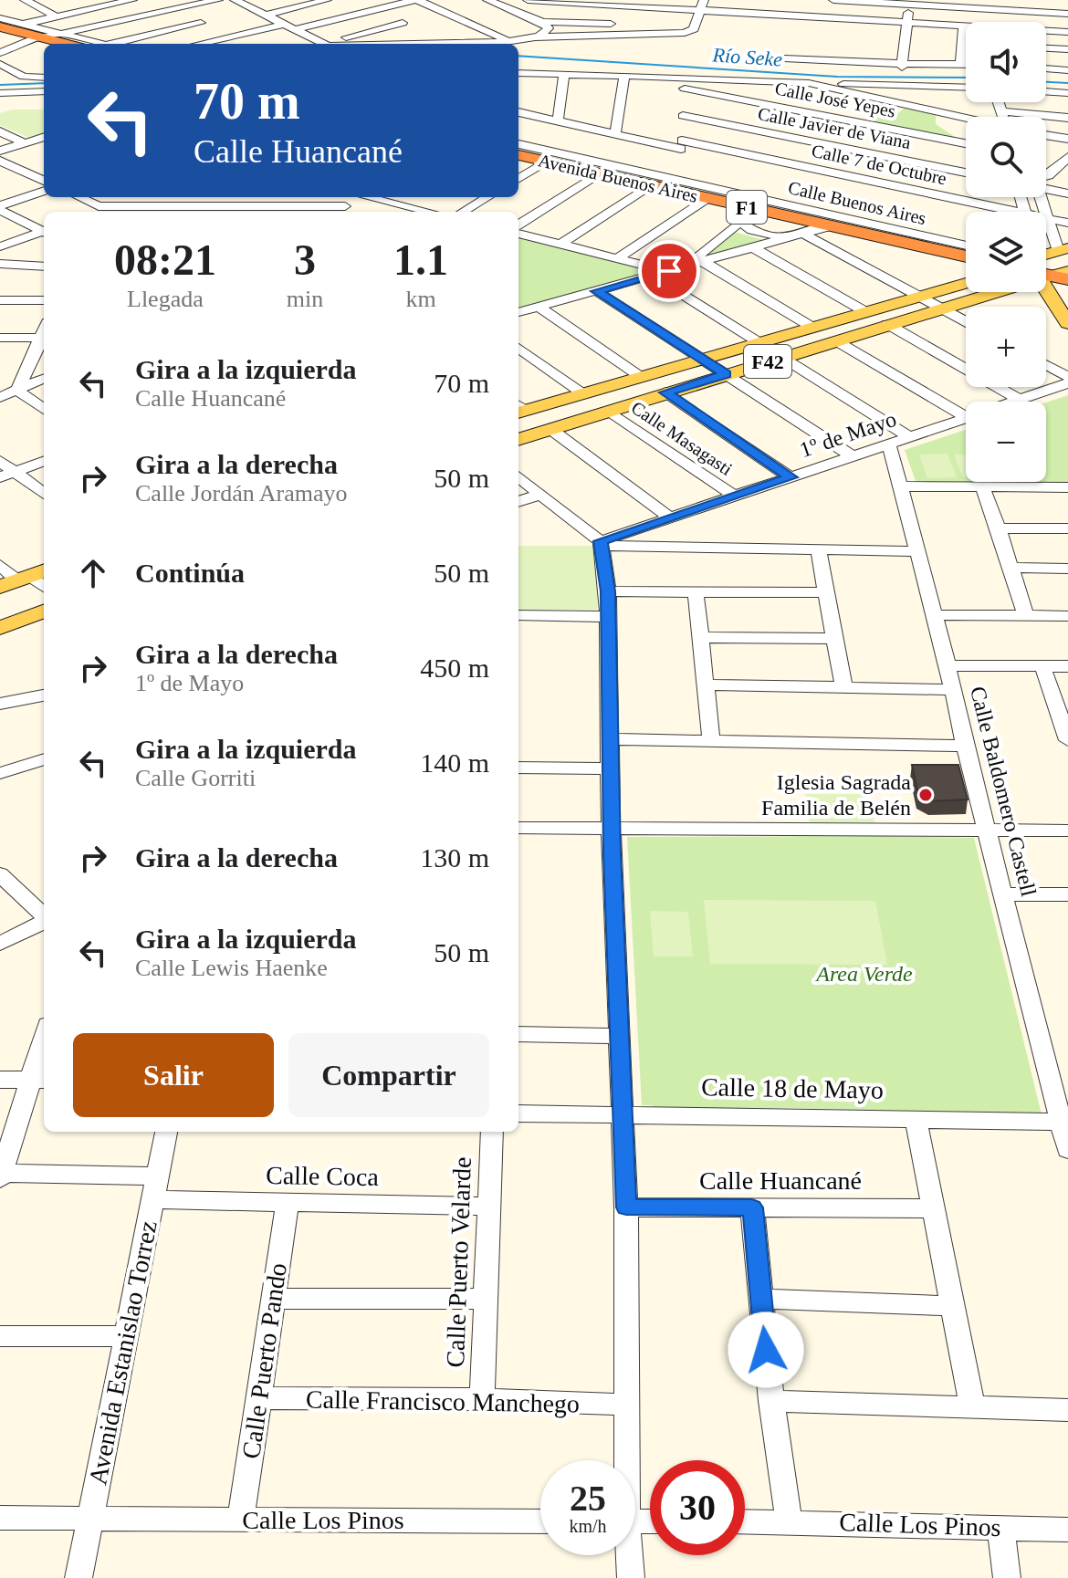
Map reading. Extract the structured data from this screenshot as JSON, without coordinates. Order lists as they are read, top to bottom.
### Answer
{
  "streets": {
    "highway": ["Avenida Buenos Aires", "F1"],
    "main road": ["F42"],
    "street": [
      "Calle José Yepes",
      "Calle Javier de Viana",
      "Calle 7 de Octubre",
      "Calle Buenos Aires",
      "1º de Mayo",
      "Calle Masagasti",
      "Calle Baldomero Castell",
      "Calle 18 de Mayo",
      "Calle Coca",
      "Calle Huancané",
      "Calle Puerto Velarde",
      "Avenida Estanislao Torrez",
      "Calle Puerto Pando",
      "Calle Francisco Manchego",
      "Calle Los Pinos"
    ]
  },
  "crossings": [
    ["Calle 7 de Octubre", "Avenida Buenos Aires"],
    ["Calle 7 de Octubre", "Calle Buenos Aires"],
    ["Avenida Buenos Aires", "Calle Buenos Aires"],
    ["F42", "Calle Masagasti"],
    ["1º de Mayo", "Calle Masagasti"],
    ["1º de Mayo", "Calle Baldomero Castell"],
    ["Calle Baldomero Castell", "Calle 18 de Mayo"],
    ["Calle Coca", "Calle Puerto Velarde"],
    ["Calle Coca", "Avenida Estanislao Torrez"],
    ["Calle Coca", "Calle Puerto Pando"],
    ["Calle Puerto Velarde", "Calle Francisco Manchego"],
    ["Avenida Estanislao Torrez", "Calle Los Pinos"],
    ["Calle Puerto Pando", "Calle Francisco Manchego"],
    ["Calle Puerto Pando", "Calle Los Pinos"]
  ],
  "water": ["Río Seke"],
  "parks": ["Area Verde"],
  "places": ["Iglesia Sagrada Familia de Belén"],
  "page": {
    "map_buttons": ["+", "−"],
    "turn": ["70 m", "Calle Huancané"],
    "eta": [
      "08:21",
      "Llegada",
      "3",
      "min",
      "1.1",
      "km"
    ],
    "list": [
      {
        "name": "Gira a la izquierda",
        "note": "Calle Huancané",
        "value": "70 m"
      },
      {
        "name": "Gira a la derecha",
        "note": "Calle Jordán Aramayo",
        "value": "50 m"
      },
      {
        "name": "Continúa",
        "value": "50 m"
      },
      {
        "name": "Gira a la derecha",
        "note": "1º de Mayo",
        "value": "450 m"
      },
      {
        "name": "Gira a la izquierda",
        "note": "Calle Gorriti",
        "value": "140 m"
      },
      {
        "name": "Gira a la derecha",
        "value": "130 m"
      },
      {
        "name": "Gira a la izquierda",
        "note": "Calle Lewis Haenke",
        "value": "50 m"
      }
    ],
    "buttons": ["Salir", "Compartir"],
    "speed": "25 km/h",
    "limit": "30"
  }
}
